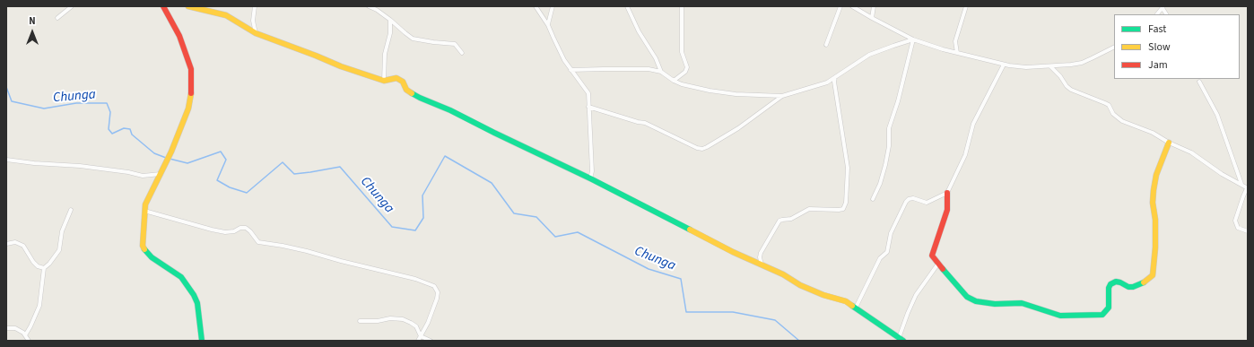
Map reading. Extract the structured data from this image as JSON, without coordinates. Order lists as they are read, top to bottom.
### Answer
{
  "water": ["Chunga"],
  "legend": ["Fast", "Slow", "Jam"],
  "north": "top"
}
